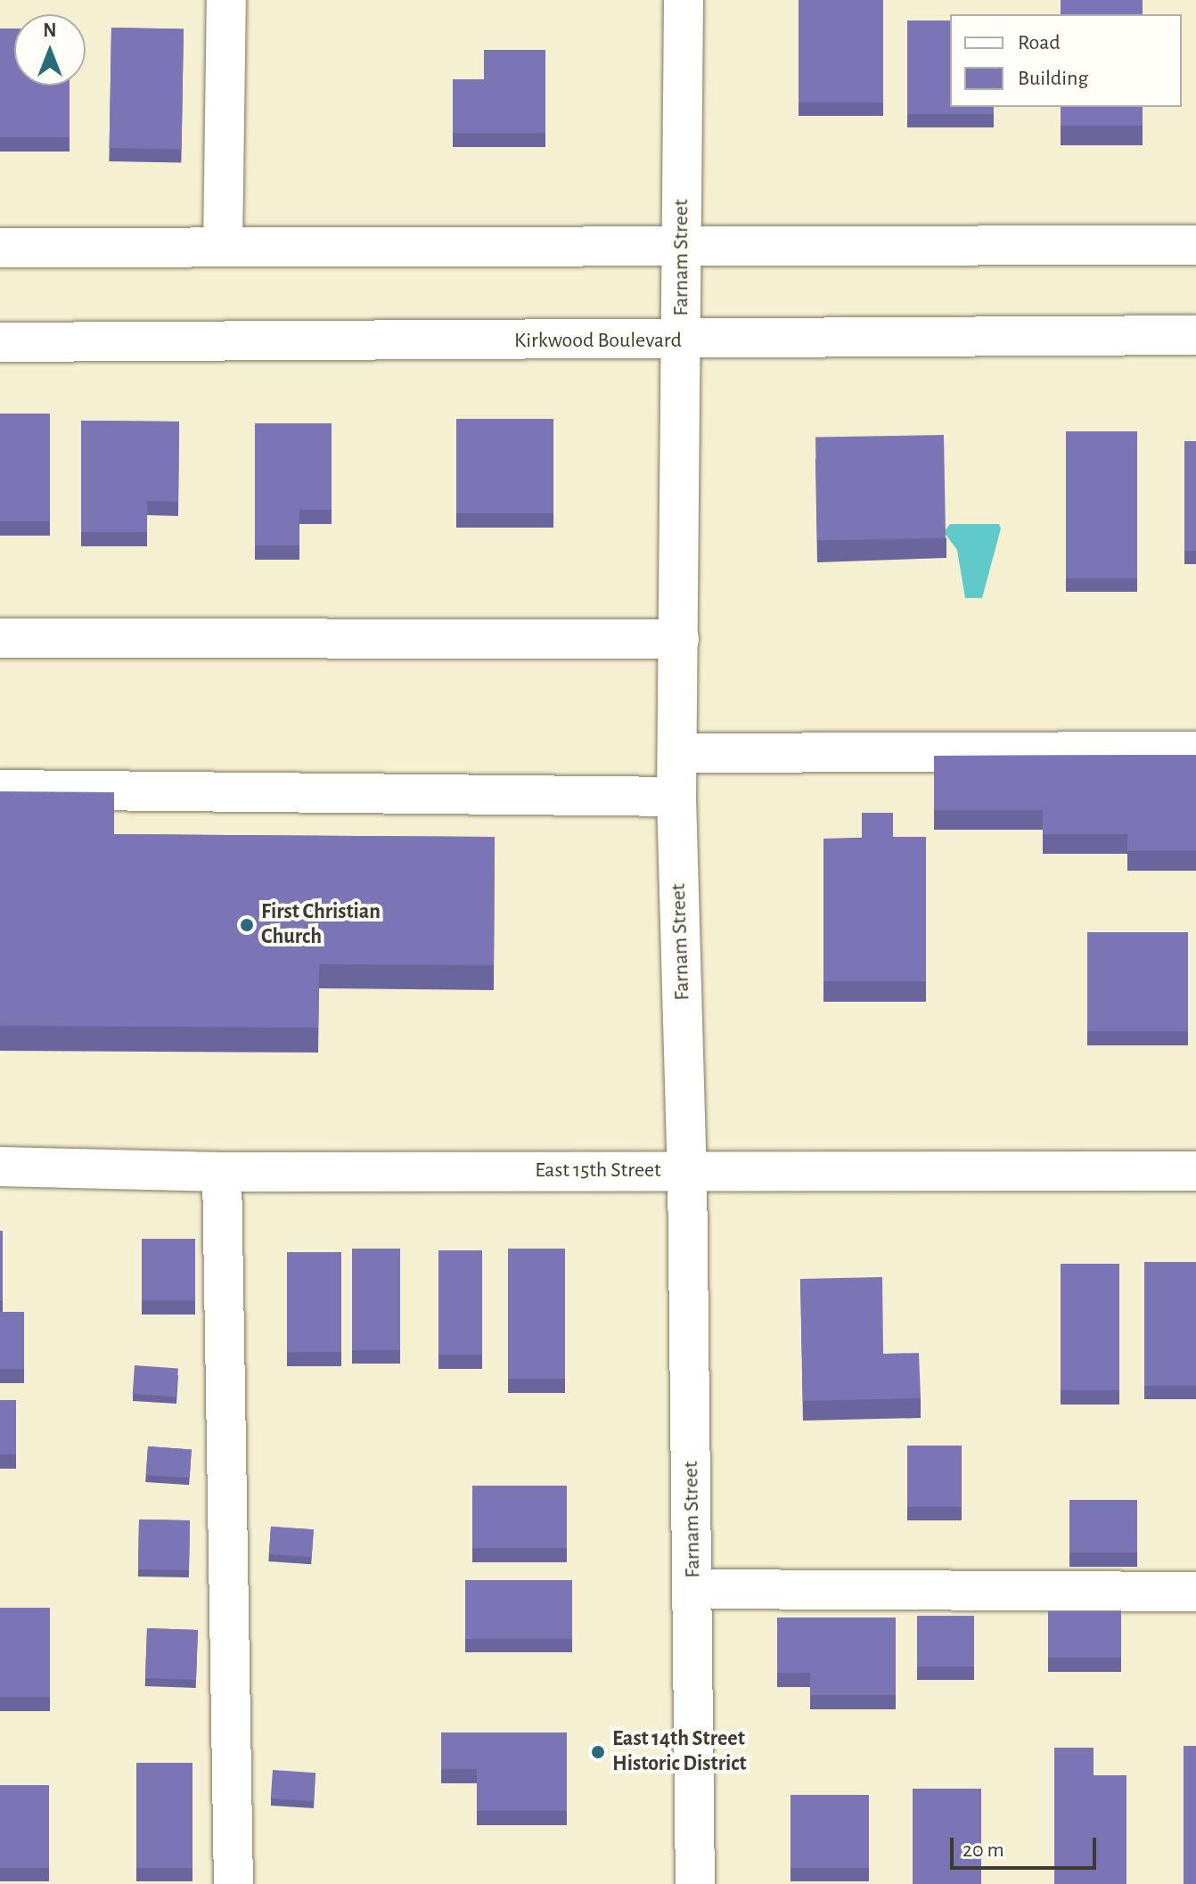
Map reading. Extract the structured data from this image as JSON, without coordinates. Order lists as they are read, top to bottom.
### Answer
{
  "streets": {
    "street": ["Farnam Street", "Kirkwood Boulevard", "East 15th Street"]
  },
  "crossings": [
    ["Farnam Street", "Kirkwood Boulevard"],
    ["Farnam Street", "East 15th Street"]
  ],
  "places": ["First Christian Church", "East 14th Street Historic District"],
  "legend": ["Road", "Building"],
  "scale_bar": "20 m",
  "north": "top"
}
